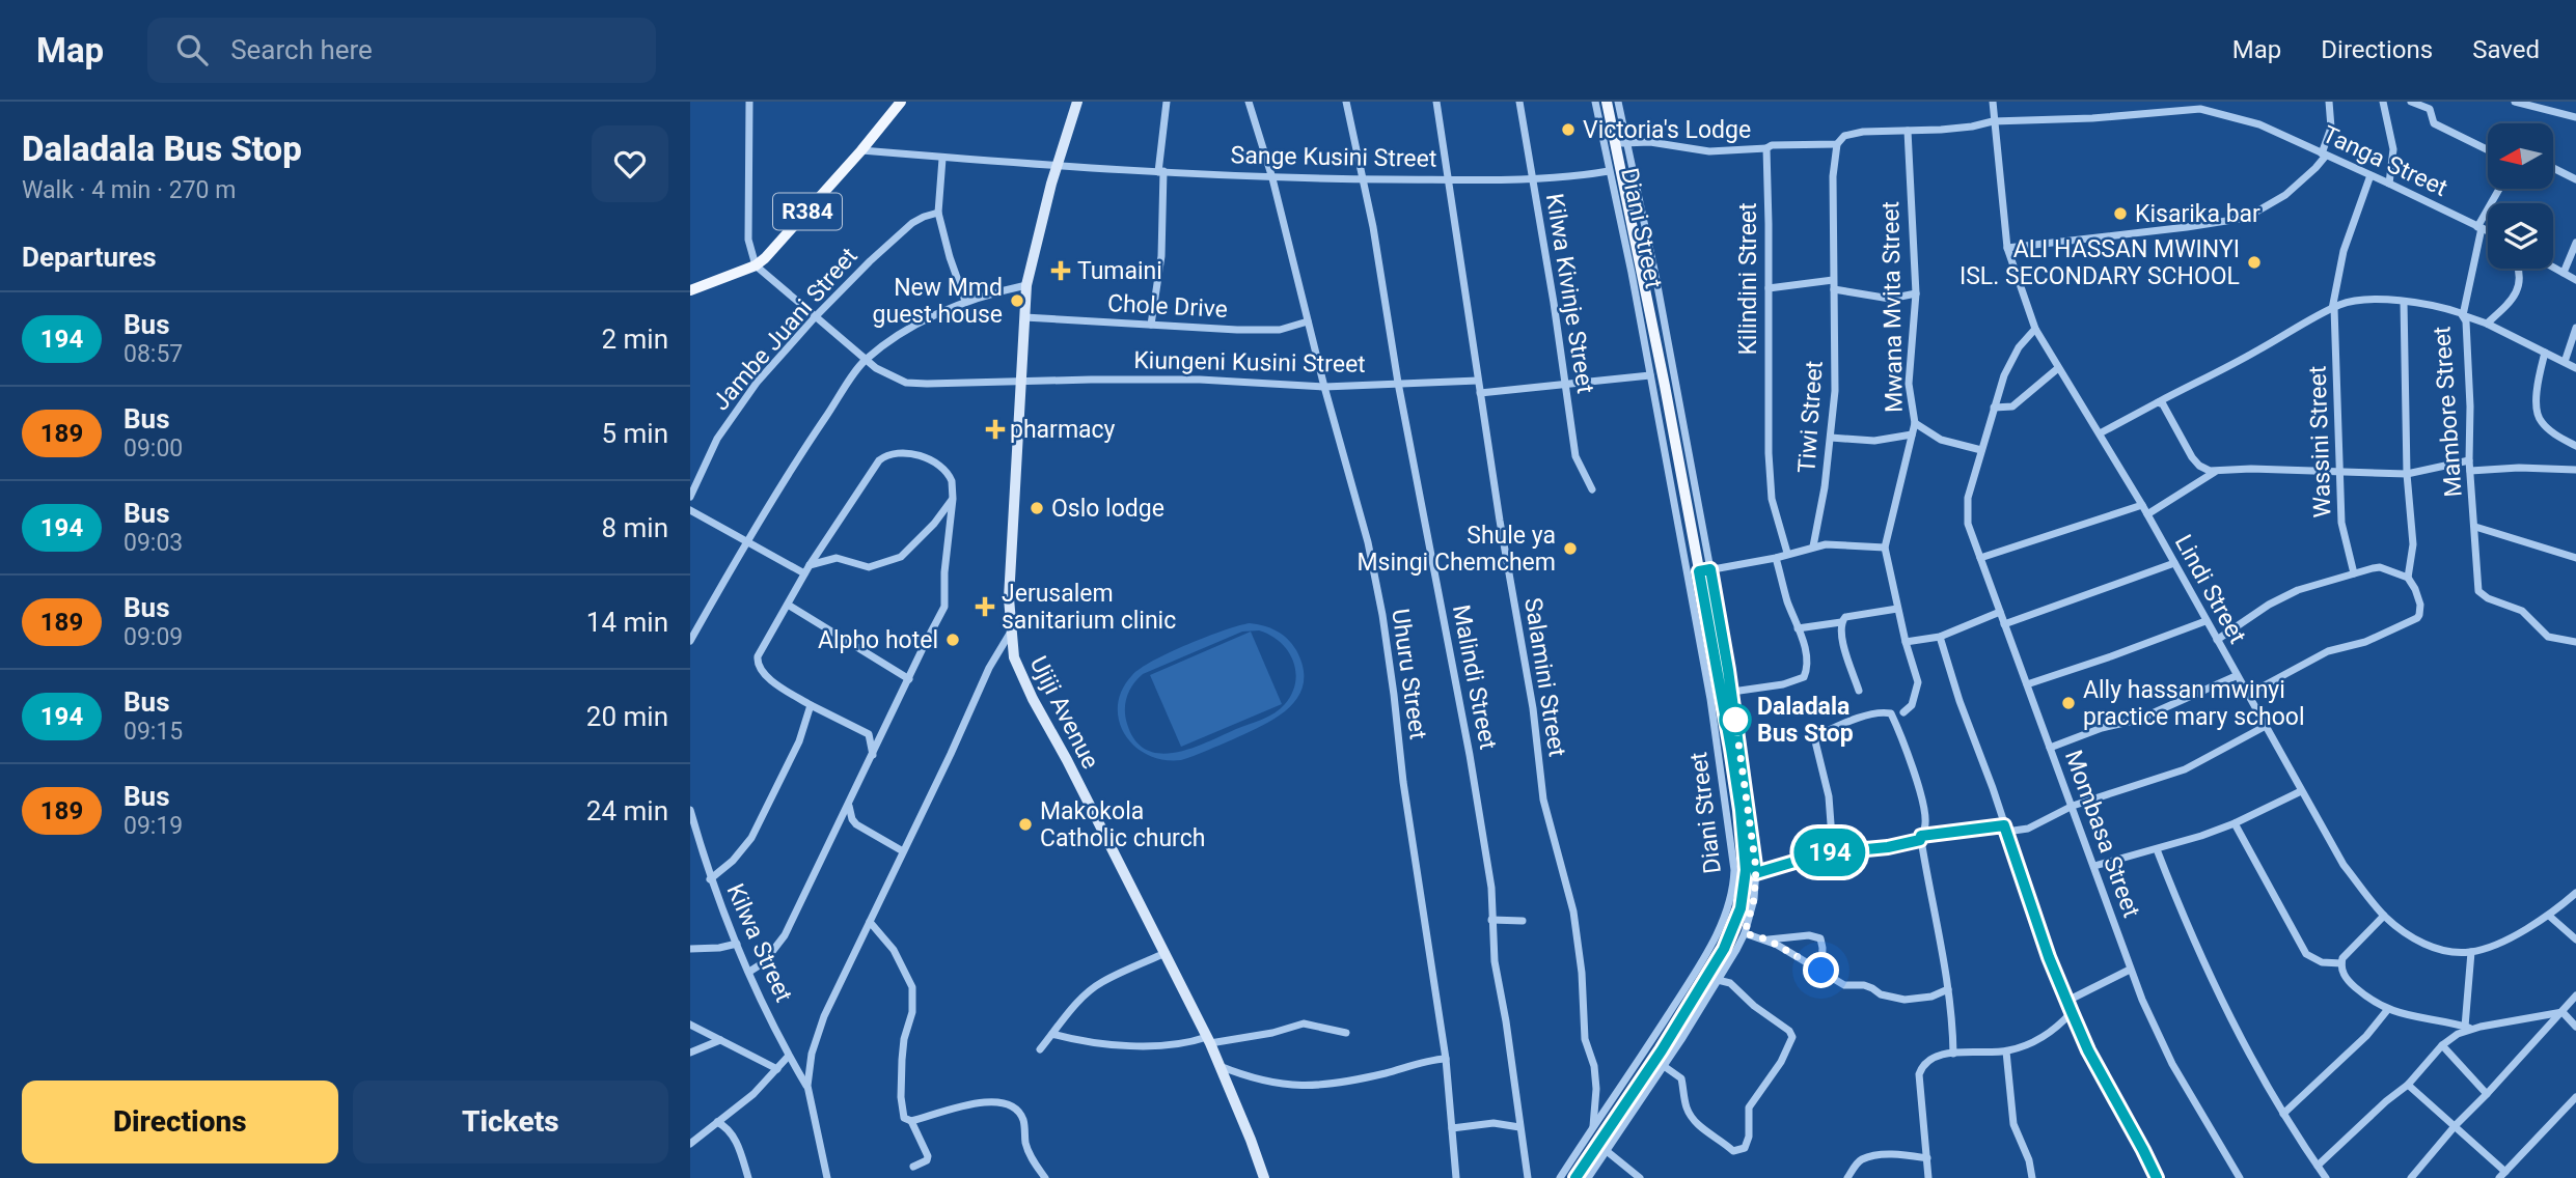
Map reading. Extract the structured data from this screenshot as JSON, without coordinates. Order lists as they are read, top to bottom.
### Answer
{
  "streets": {
    "main road": ["R384", "Ujiji Avenue"],
    "street": [
      "Sange Kusini Street",
      "Tanga Street",
      "Diani Street",
      "Kilindini Street",
      "Kilwa Kivinje Street",
      "Chole Drive",
      "Mwana Mvita Street",
      "Jambe Juani Street",
      "Kiungeni Kusini Street",
      "Mambore Street",
      "Tiwi Street",
      "Wassini Street",
      "Lindi Street",
      "Uhuru Street",
      "Malindi Street",
      "Salamini Street",
      "Mombasa Street",
      "Kilwa Street"
    ]
  },
  "crossings": [
    ["Sange Kusini Street", "R384"],
    ["Sange Kusini Street", "Diani Street"],
    ["Sange Kusini Street", "Kilwa Kivinje Street"],
    ["Sange Kusini Street", "Uhuru Street"],
    ["Sange Kusini Street", "Malindi Street"],
    ["Sange Kusini Street", "Salamini Street"],
    ["Sange Kusini Street", "Ujiji Avenue"],
    ["Tanga Street", "Wassini Street"],
    ["Tanga Street", "Lindi Street"],
    ["R384", "Kiungeni Kusini Street"],
    ["Diani Street", "Salamini Street"],
    ["Chole Drive", "Uhuru Street"],
    ["Chole Drive", "Ujiji Avenue"],
    ["Jambe Juani Street", "Kiungeni Kusini Street"],
    ["Kiungeni Kusini Street", "Uhuru Street"],
    ["Kiungeni Kusini Street", "Malindi Street"],
    ["Kiungeni Kusini Street", "Salamini Street"],
    ["Kiungeni Kusini Street", "Ujiji Avenue"],
    ["Mambore Street", "Wassini Street"],
    ["Mambore Street", "Lindi Street"],
    ["Lindi Street", "Mombasa Street"]
  ],
  "places": {
    "other": [
      "Victoria's Lodge",
      "Kisarika bar",
      "ALI HASSAN MWINYI ISL. SECONDARY SCHOOL",
      "New Mmd guest house",
      "Oslo lodge",
      "Shule ya Msingi Chemchem",
      "Alpho hotel",
      "Ally hassan mwinyi practice mary school",
      "Daladala Bus Stop",
      "Makokola Catholic church"
    ],
    "health": ["Tumaini", "pharmacy", "Jerusalem sanitarium clinic"]
  },
  "lines": ["bus line 194"],
  "north": "left",
  "page": {
    "header": "Map",
    "search": "Search here",
    "nav": ["Map", "Directions", "Saved"],
    "heading": [
      ["Daladala Bus Stop", "Walk · 4 min · 270 m"],
      "Departures"
    ],
    "on_map": "194",
    "list": [
      {
        "mark": "194",
        "name": "Bus",
        "note": "08:57",
        "value": "2 min"
      },
      {
        "mark": "189",
        "name": "Bus",
        "note": "09:00",
        "value": "5 min"
      },
      {
        "mark": "194",
        "name": "Bus",
        "note": "09:03",
        "value": "8 min"
      },
      {
        "mark": "189",
        "name": "Bus",
        "note": "09:09",
        "value": "14 min"
      },
      {
        "mark": "194",
        "name": "Bus",
        "note": "09:15",
        "value": "20 min"
      },
      {
        "mark": "189",
        "name": "Bus",
        "note": "09:19",
        "value": "24 min"
      }
    ],
    "buttons": ["Directions", "Tickets"]
  }
}
